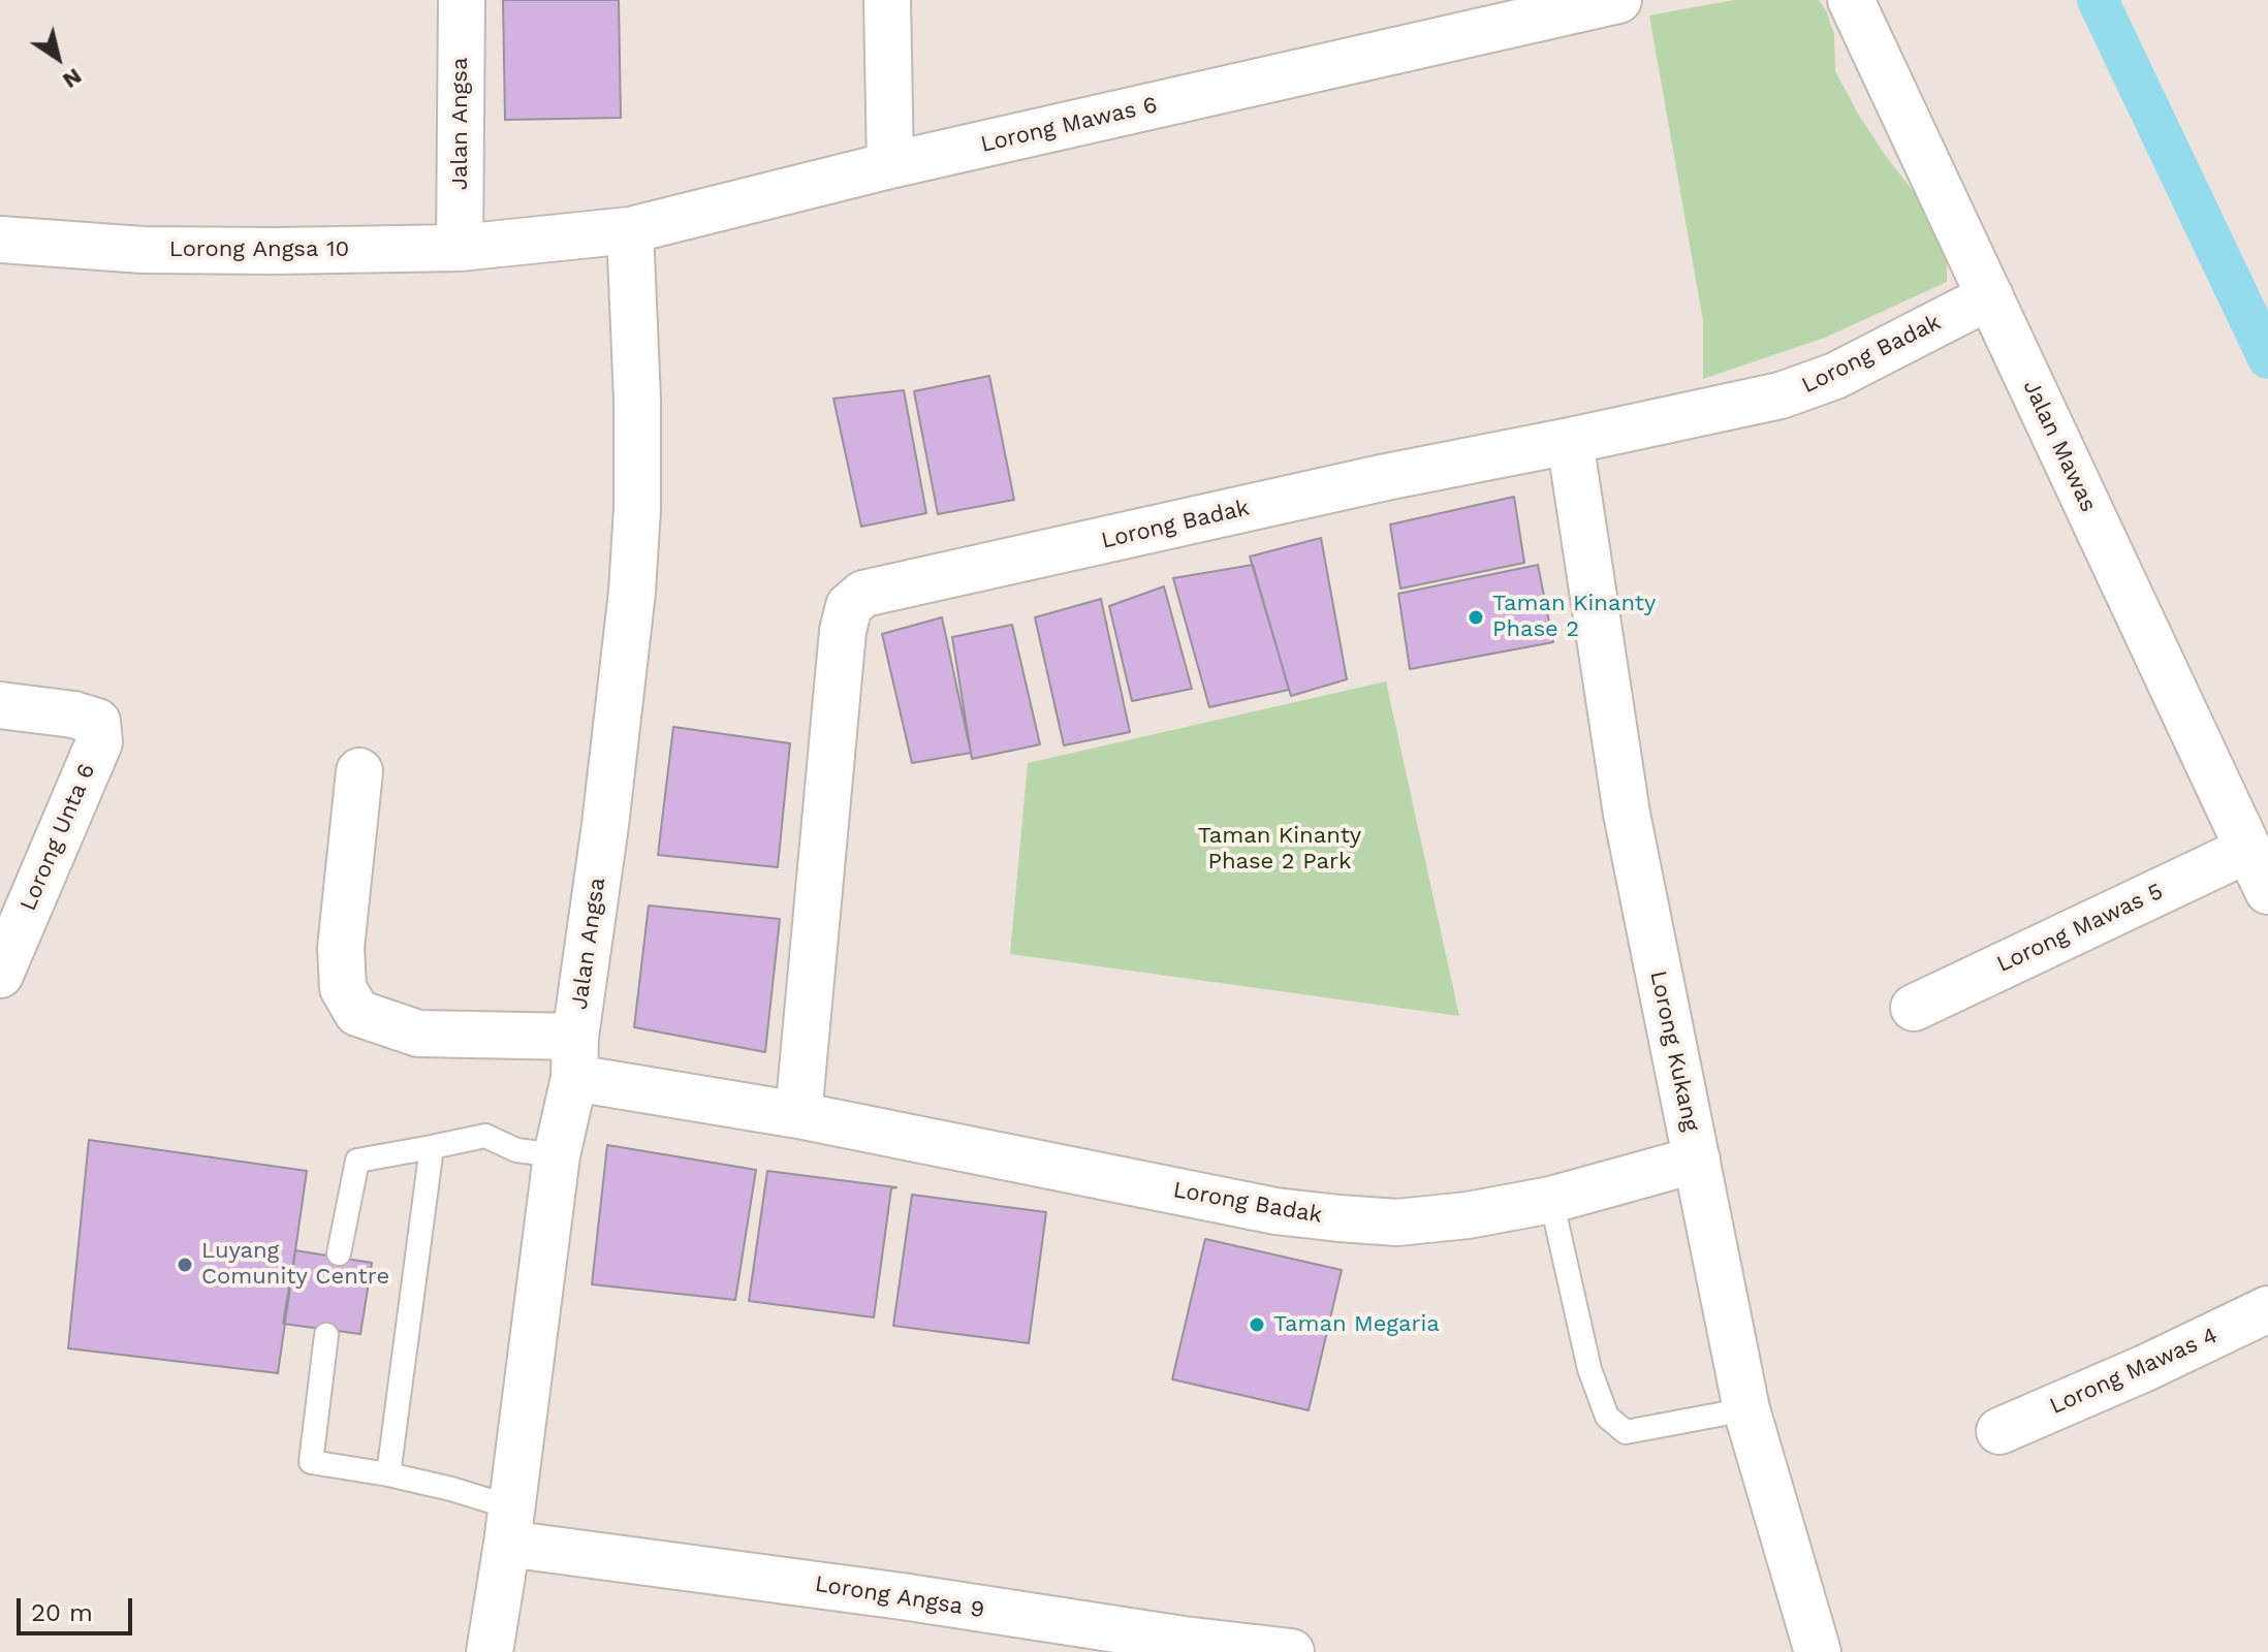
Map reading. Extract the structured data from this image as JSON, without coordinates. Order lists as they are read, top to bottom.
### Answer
{
  "streets": {
    "street": [
      "Jalan Angsa",
      "Lorong Mawas 6",
      "Lorong Angsa 10",
      "Lorong Badak",
      "Jalan Mawas",
      "Lorong Unta 6",
      "Lorong Mawas 5",
      "Lorong Kukang",
      "Lorong Mawas 4",
      "Lorong Angsa 9"
    ]
  },
  "crossings": [
    ["Jalan Angsa", "Lorong Mawas 6"],
    ["Jalan Angsa", "Lorong Angsa 10"],
    ["Jalan Angsa", "Lorong Badak"],
    ["Jalan Angsa", "Lorong Angsa 9"],
    ["Lorong Mawas 6", "Lorong Angsa 10"],
    ["Lorong Badak", "Jalan Mawas"],
    ["Lorong Badak", "Lorong Kukang"],
    ["Jalan Mawas", "Lorong Mawas 5"]
  ],
  "parks": ["Taman Kinanty Phase 2 Park"],
  "places": ["Taman Kinanty Phase 2", "Luyang Comunity Centre", "Taman Megaria"],
  "scale_bar": "20 m",
  "north": "bottom right"
}
